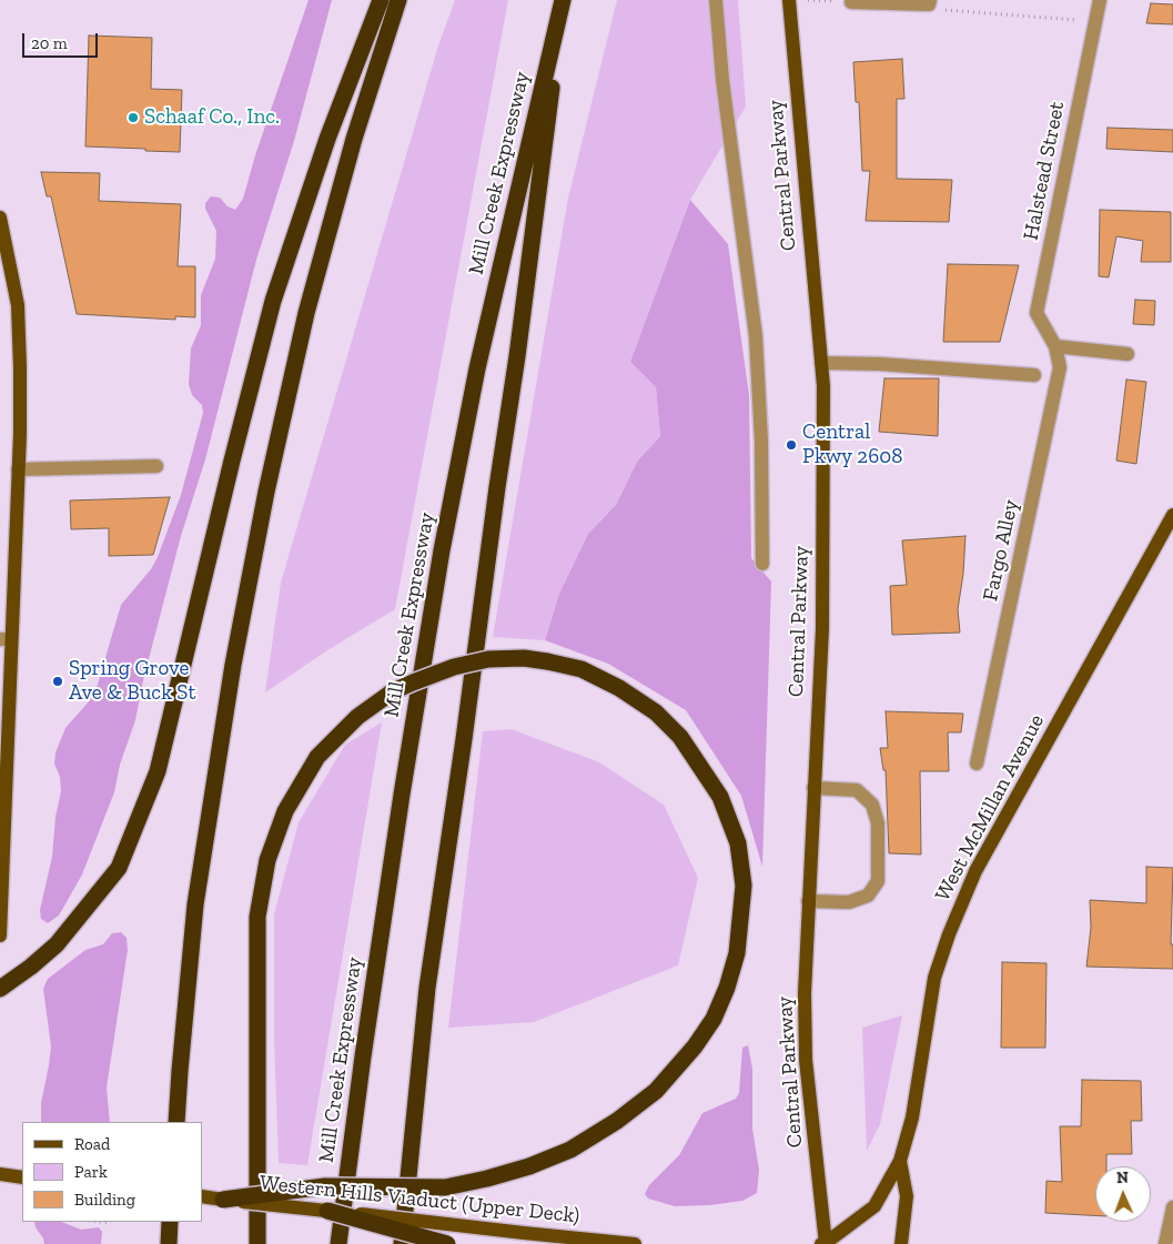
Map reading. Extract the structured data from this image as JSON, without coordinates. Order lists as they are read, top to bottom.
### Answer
{
  "streets": {
    "highway": ["Mill Creek Expressway"],
    "main road": ["Central Parkway", "West McMillan Avenue", "Western Hills Viaduct (Upper Deck)"],
    "street": ["Halstead Street", "Fargo Alley"]
  },
  "crossings": [
    ["Halstead Street", "Fargo Alley"],
    ["Central Parkway", "West McMillan Avenue"]
  ],
  "places": ["Schaaf Co., Inc.", "Central Pkwy 2608", "Spring Grove Ave & Buck St"],
  "legend": ["Road", "Park", "Building"],
  "scale_bar": "20 m",
  "north": "top"
}
